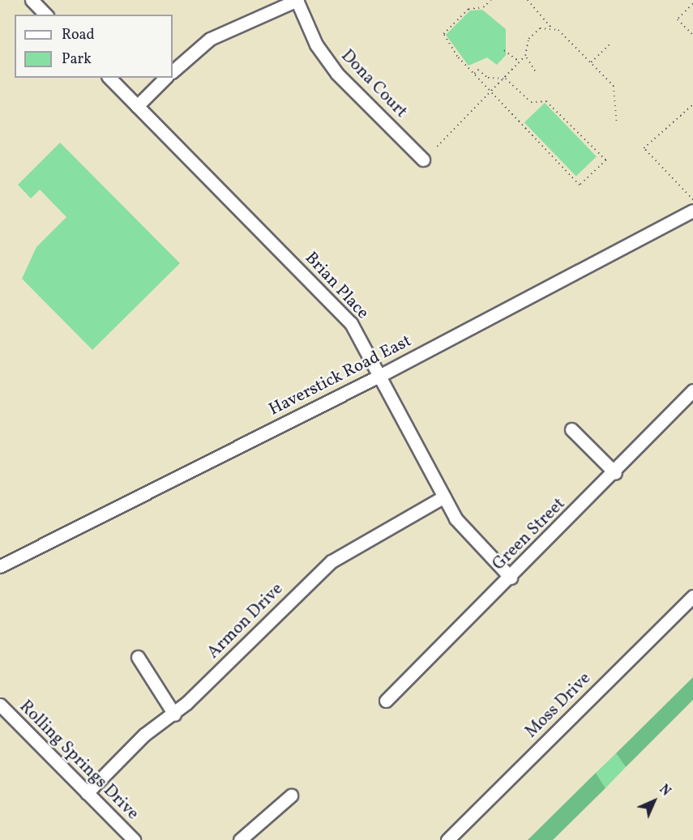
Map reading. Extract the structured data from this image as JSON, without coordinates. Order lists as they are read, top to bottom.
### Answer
{
  "streets": {
    "street": [
      "Dona Court",
      "Brian Place",
      "Haverstick Road East",
      "Green Street",
      "Armon Drive",
      "Moss Drive",
      "Rolling Springs Drive"
    ]
  },
  "crossings": [
    ["Brian Place", "Haverstick Road East"],
    ["Brian Place", "Green Street"],
    ["Brian Place", "Armon Drive"],
    ["Armon Drive", "Rolling Springs Drive"]
  ],
  "legend": ["Road", "Park"],
  "north": "top right"
}
